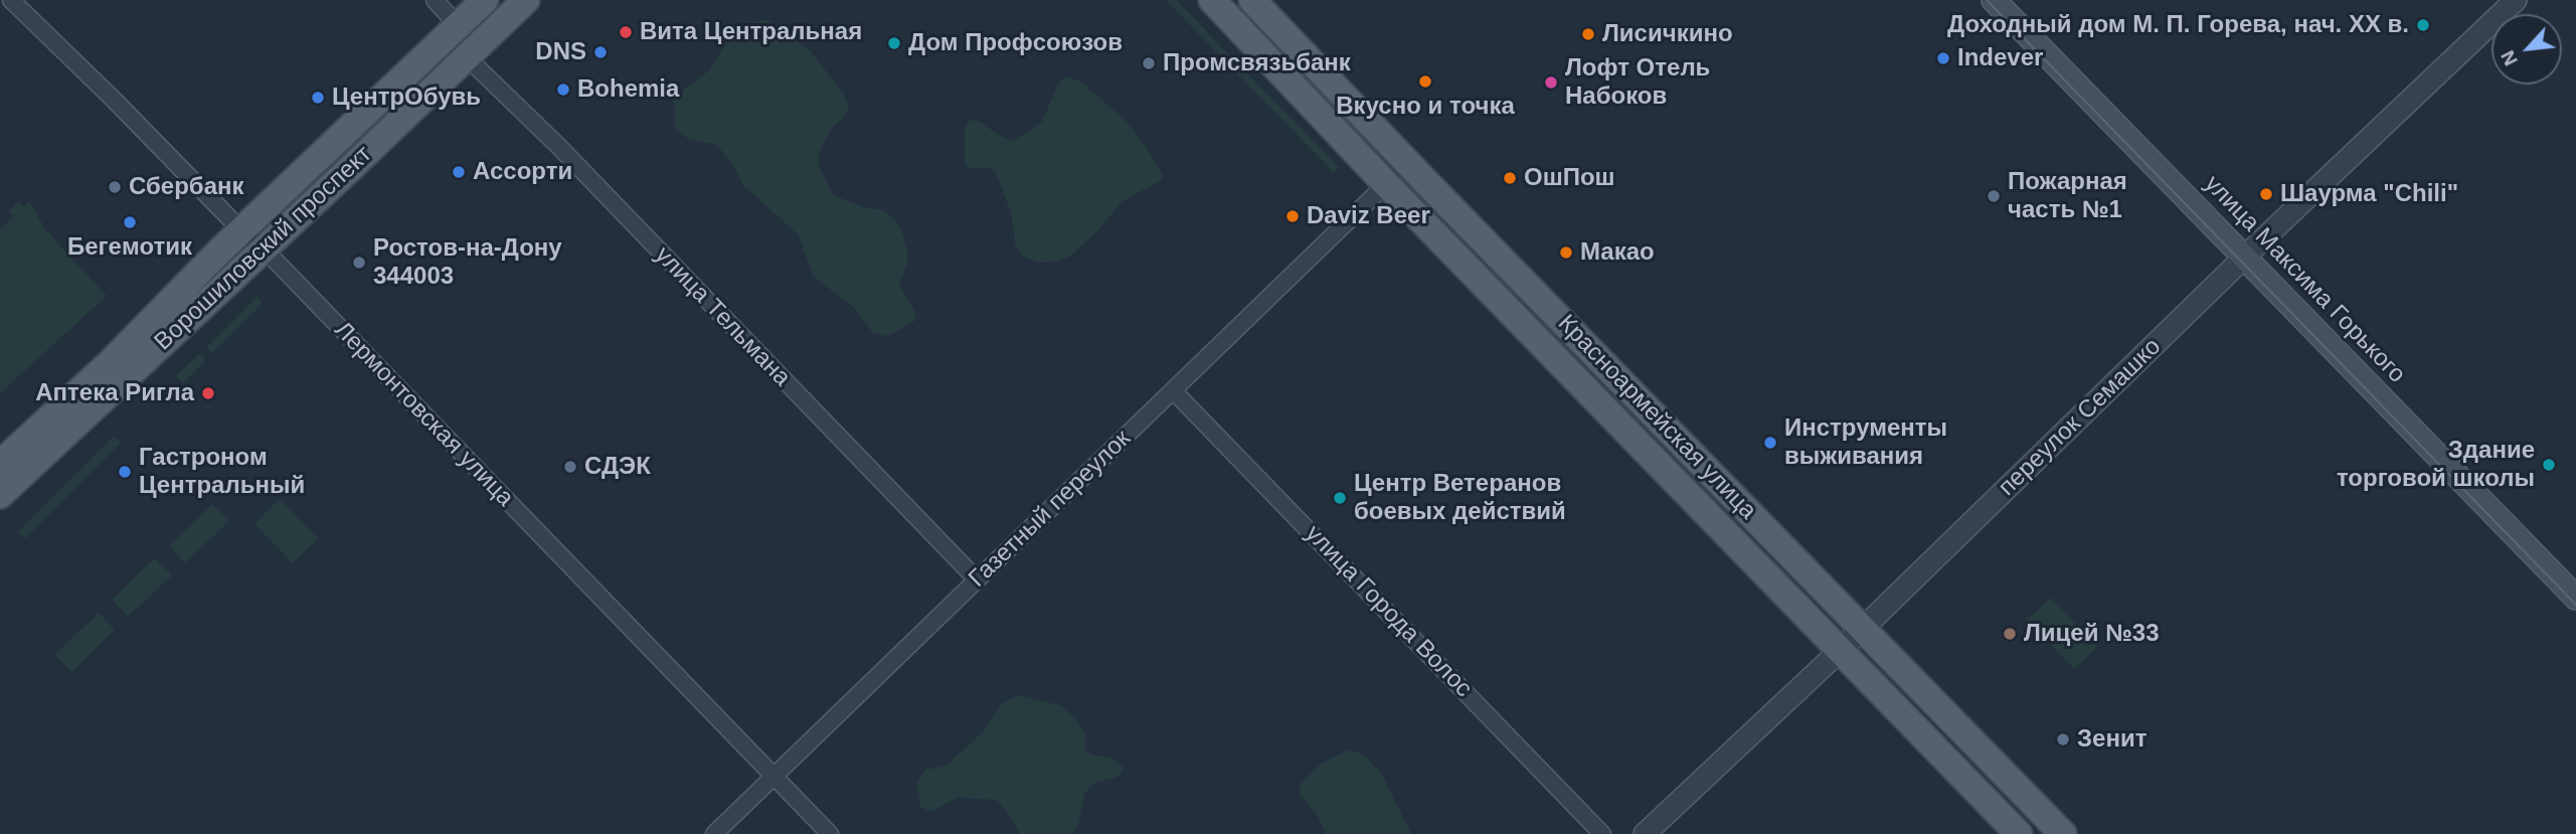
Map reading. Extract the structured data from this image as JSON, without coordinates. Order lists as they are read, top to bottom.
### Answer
{
  "streets": {
    "main road": ["Ворошиловский проспект", "улица Максима Горького", "Красноармейская улица"],
    "street": [
      "улица Тельмана",
      "Лермонтовская улица",
      "переулок Семашко",
      "Газетный переулок",
      "улица Города Волос"
    ]
  },
  "crossings": [
    ["Ворошиловский проспект", "улица Тельмана"],
    ["Ворошиловский проспект", "Лермонтовская улица"],
    ["улица Максима Горького", "переулок Семашко"],
    ["улица Тельмана", "Газетный переулок"],
    ["Лермонтовская улица", "Газетный переулок"],
    ["Красноармейская улица", "переулок Семашко"],
    ["Красноармейская улица", "Газетный переулок"],
    ["Газетный переулок", "улица Города Волос"]
  ],
  "places": [
    "Доходный дом М. П. Горева, нач. ХХ в.",
    "Вита Центральная",
    "Лисичкино",
    "Дом Профсоюзов",
    "DNS",
    "Indever",
    "Промсвязьбанк",
    "Вкусно и точка",
    "Лофт Отель Набоков",
    "Bohemia",
    "ЦентрОбувь",
    "Ассорти",
    "ОшПош",
    "Сбербанк",
    "Шаурма \"Chili\"",
    "Пожарная часть №1",
    "Daviz Beer",
    "Бегeмотик",
    "Макао",
    "Ростов-на-Дону 344003",
    "Аптека Ригла",
    "Инструменты выживания",
    "Здание торговой школы",
    "СДЭК",
    "Гастроном Центральный",
    "Центр Ветеранов боевых действий",
    "Лицей №33",
    "Зенит"
  ],
  "north": "bottom left"
}
